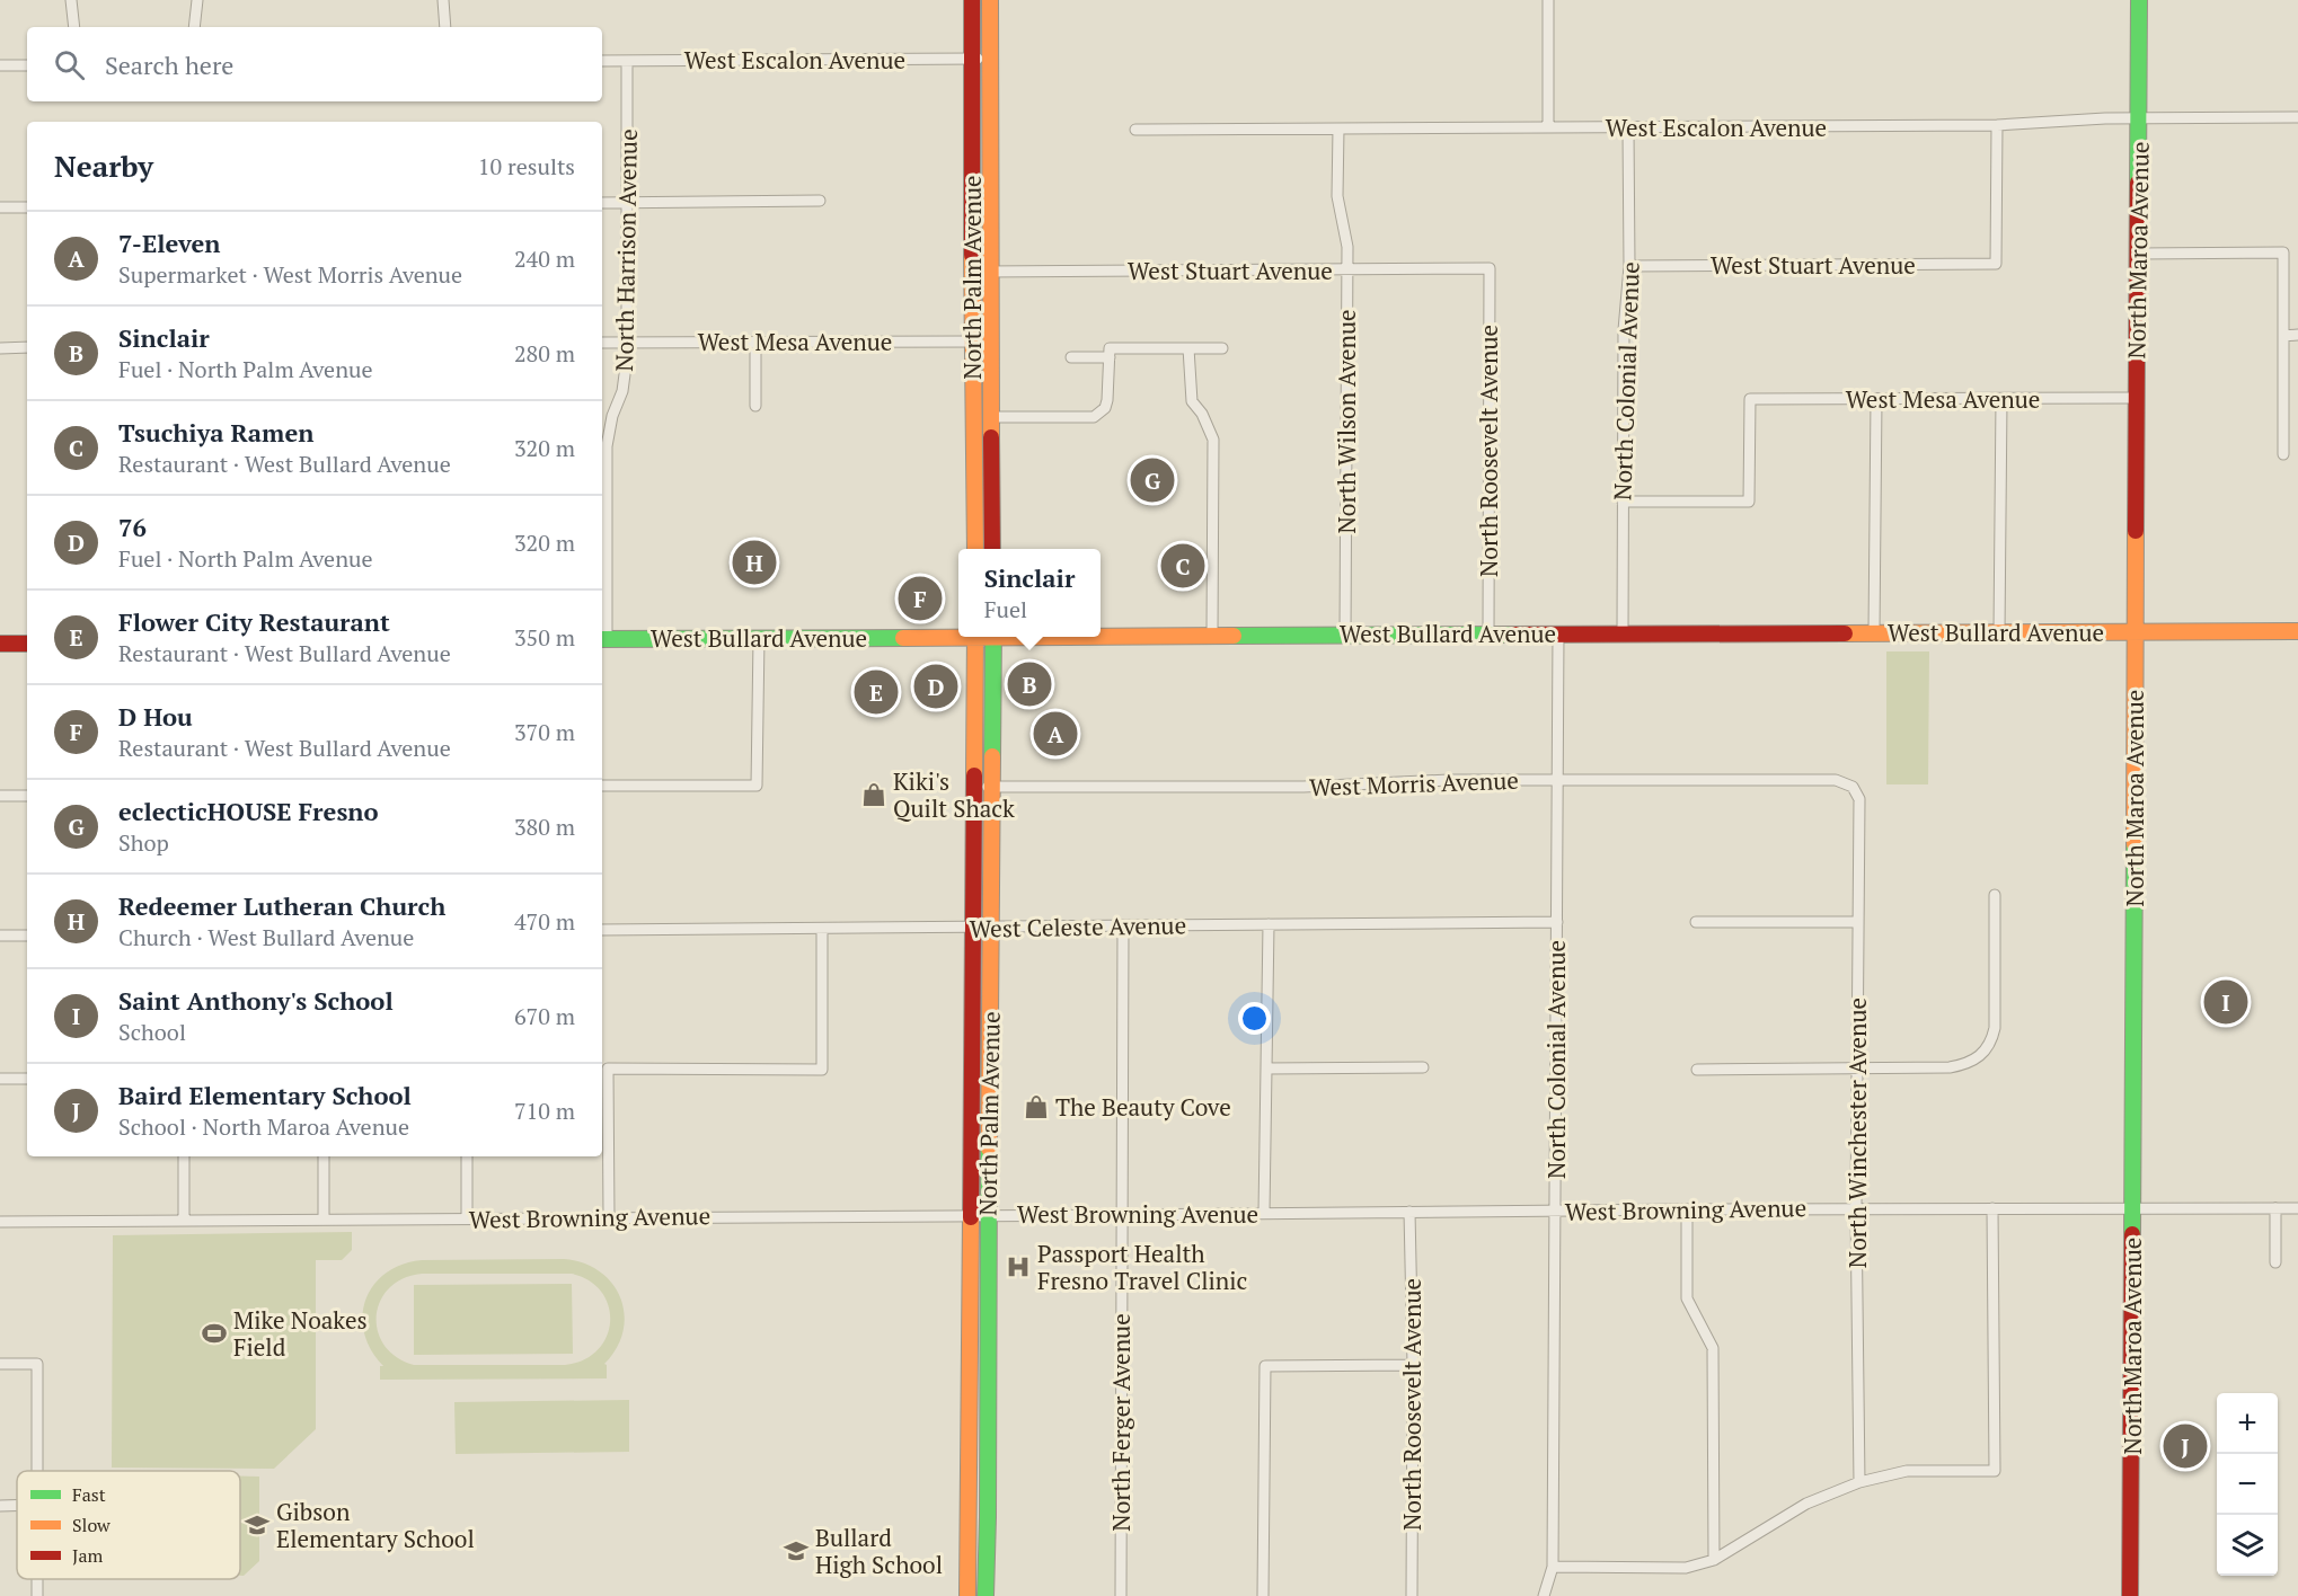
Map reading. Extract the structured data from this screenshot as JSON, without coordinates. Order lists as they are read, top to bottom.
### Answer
{
  "streets": {
    "main road": ["North Maroa Avenue", "North Palm Avenue", "West Bullard Avenue"],
    "street": [
      "West Escalon Avenue",
      "North Harrison Avenue",
      "West Stuart Avenue",
      "West Mesa Avenue",
      "North Colonial Avenue",
      "North Wilson Avenue",
      "North Roosevelt Avenue",
      "West Morris Avenue",
      "West Celeste Avenue",
      "North Winchester Avenue",
      "West Browning Avenue",
      "North Ferger Avenue"
    ]
  },
  "crossings": [
    ["West Escalon Avenue", "North Harrison Avenue"],
    ["West Escalon Avenue", "North Maroa Avenue"],
    ["West Escalon Avenue", "West Stuart Avenue"],
    ["West Escalon Avenue", "North Palm Avenue"],
    ["West Escalon Avenue", "North Colonial Avenue"],
    ["West Escalon Avenue", "North Wilson Avenue"],
    ["North Harrison Avenue", "West Mesa Avenue"],
    ["North Harrison Avenue", "West Bullard Avenue"],
    ["North Maroa Avenue", "West Mesa Avenue"],
    ["North Maroa Avenue", "West Bullard Avenue"],
    ["North Maroa Avenue", "West Browning Avenue"],
    ["West Stuart Avenue", "North Palm Avenue"],
    ["West Stuart Avenue", "North Colonial Avenue"],
    ["West Stuart Avenue", "North Wilson Avenue"],
    ["West Stuart Avenue", "North Roosevelt Avenue"],
    ["North Palm Avenue", "West Mesa Avenue"],
    ["North Palm Avenue", "West Morris Avenue"],
    ["North Palm Avenue", "West Celeste Avenue"],
    ["North Palm Avenue", "West Browning Avenue"],
    ["West Mesa Avenue", "North Colonial Avenue"],
    ["North Colonial Avenue", "West Bullard Avenue"],
    ["North Colonial Avenue", "West Morris Avenue"],
    ["North Colonial Avenue", "West Celeste Avenue"],
    ["North Colonial Avenue", "West Browning Avenue"],
    ["North Wilson Avenue", "West Bullard Avenue"],
    ["North Roosevelt Avenue", "West Bullard Avenue"],
    ["North Roosevelt Avenue", "West Browning Avenue"],
    ["West Morris Avenue", "North Winchester Avenue"],
    ["West Celeste Avenue", "North Ferger Avenue"],
    ["North Winchester Avenue", "West Browning Avenue"],
    ["West Browning Avenue", "North Ferger Avenue"]
  ],
  "places": {
    "shop": ["Kiki's Quilt Shack", "The Beauty Cove"],
    "hospital": ["Passport Health Fresno Travel Clinic"],
    "sports": ["Mike Noakes Field"],
    "school or university": ["Gibson Elementary School", "Bullard High School"]
  },
  "legend": ["Fast", "Slow", "Jam"],
  "page": {
    "search": "Search here",
    "heading": ["Nearby", "10 results"],
    "list": [
      {
        "mark": "A",
        "name": "7-Eleven",
        "note": "Supermarket · West Morris Avenue",
        "value": "240 m"
      },
      {
        "mark": "B",
        "name": "Sinclair",
        "note": "Fuel · North Palm Avenue",
        "value": "280 m"
      },
      {
        "mark": "C",
        "name": "Tsuchiya Ramen",
        "note": "Restaurant · West Bullard Avenue",
        "value": "320 m"
      },
      {
        "mark": "D",
        "name": "76",
        "note": "Fuel · North Palm Avenue",
        "value": "320 m"
      },
      {
        "mark": "E",
        "name": "Flower City Restaurant",
        "note": "Restaurant · West Bullard Avenue",
        "value": "350 m"
      },
      {
        "mark": "F",
        "name": "D Hou",
        "note": "Restaurant · West Bullard Avenue",
        "value": "370 m"
      },
      {
        "mark": "G",
        "name": "eclecticHOUSE Fresno",
        "note": "Shop",
        "value": "380 m"
      },
      {
        "mark": "H",
        "name": "Redeemer Lutheran Church",
        "note": "Church · West Bullard Avenue",
        "value": "470 m"
      },
      {
        "mark": "I",
        "name": "Saint Anthony's School",
        "note": "School",
        "value": "670 m"
      },
      {
        "mark": "J",
        "name": "Baird Elementary School",
        "note": "School · North Maroa Avenue",
        "value": "710 m"
      }
    ],
    "pins": [
      "G",
      "H",
      "C",
      "F",
      "B",
      "D",
      "E",
      "A",
      "I",
      "J"
    ],
    "popup": ["Sinclair", "Fuel"],
    "map_buttons": ["+", "−"]
  }
}
